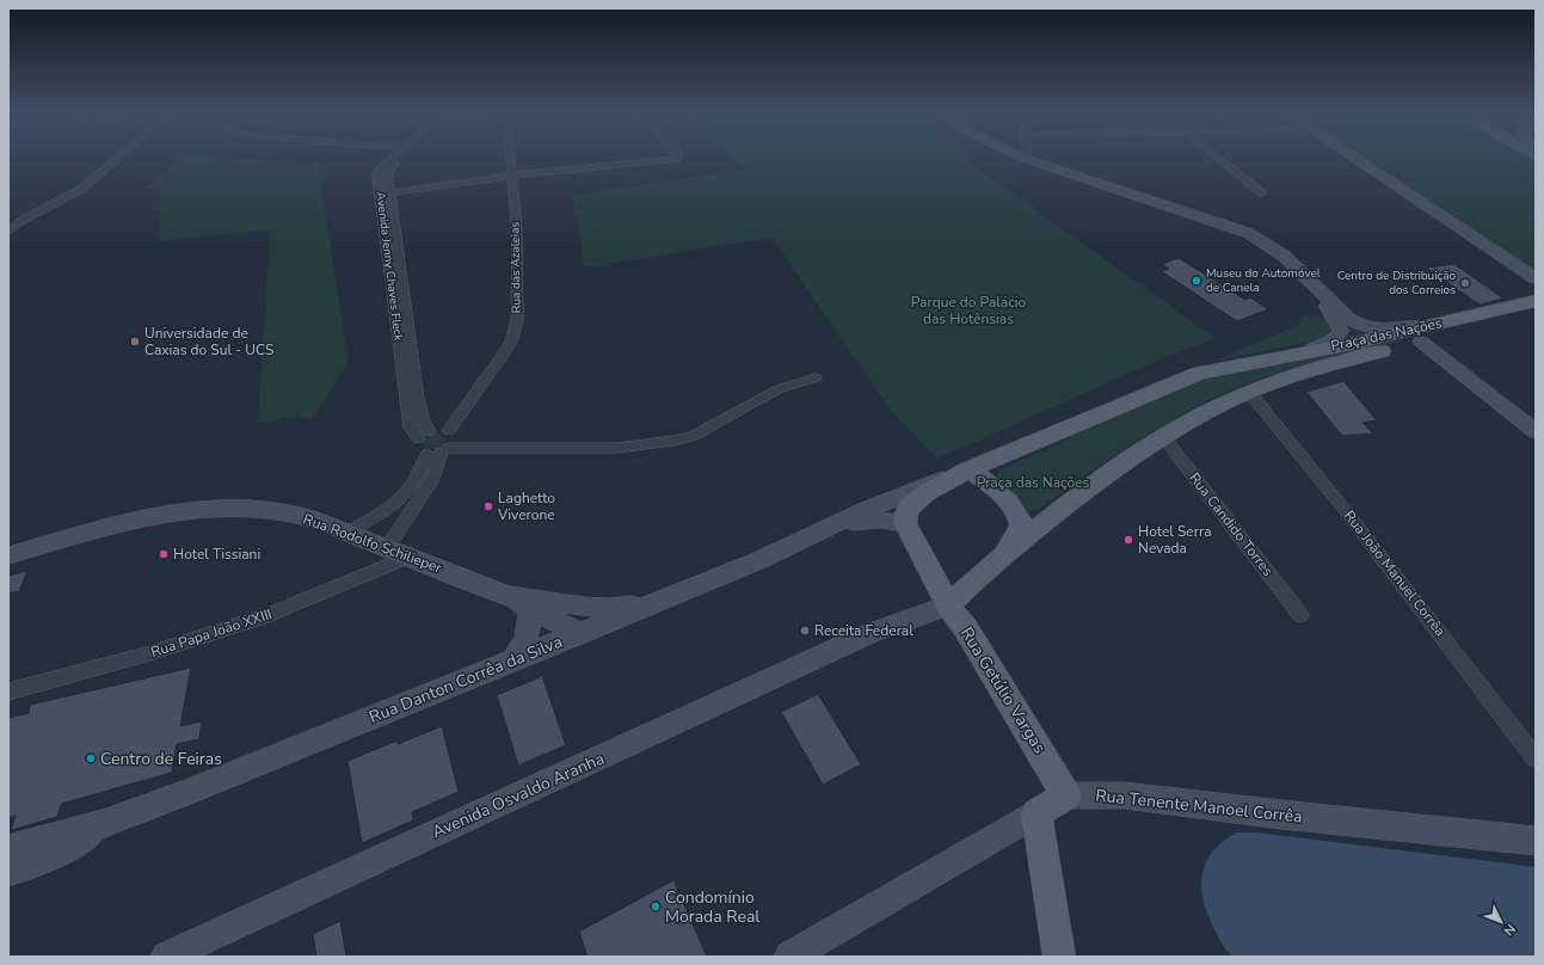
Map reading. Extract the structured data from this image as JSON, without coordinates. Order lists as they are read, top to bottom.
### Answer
{
  "streets": {
    "main road": ["Praça das Nações", "Rua Getúlio Vargas", "Avenida Osvaldo Aranha"],
    "street": [
      "Avenida Jenny Chaves Fleck",
      "Rua das Azaleias",
      "Rua Candido Torres",
      "Rua Rodolfo Schilieper",
      "Rua João Manuel Corrêa",
      "Rua Papa João XXIII",
      "Rua Danton Corrêa da Silva",
      "Rua Tenente Manoel Corrêa"
    ]
  },
  "crossings": [
    ["Praça das Nações", "Rua Danton Corrêa da Silva"],
    ["Praça das Nações", "Avenida Osvaldo Aranha"],
    ["Rua Candido Torres", "Avenida Osvaldo Aranha"],
    ["Rua Rodolfo Schilieper", "Rua Papa João XXIII"],
    ["Rua Rodolfo Schilieper", "Rua Danton Corrêa da Silva"],
    ["Rua João Manuel Corrêa", "Avenida Osvaldo Aranha"],
    ["Rua Danton Corrêa da Silva", "Avenida Osvaldo Aranha"],
    ["Rua Getúlio Vargas", "Avenida Osvaldo Aranha"],
    ["Rua Getúlio Vargas", "Rua Tenente Manoel Corrêa"]
  ],
  "parks": ["Parque do Palácio das Hotênsias", "Praça das Nações"],
  "places": [
    "Museu do Automóvel de Canela",
    "Centro de Distribuição dos Correios",
    "Universidade de Caxias do Sul - UCS",
    "Laghetto Viverone",
    "Hotel Serra Nevada",
    "Hotel Tissiani",
    "Receita Federal",
    "Centro de Feiras",
    "Condomínio Morada Real"
  ],
  "north": "bottom right"
}
